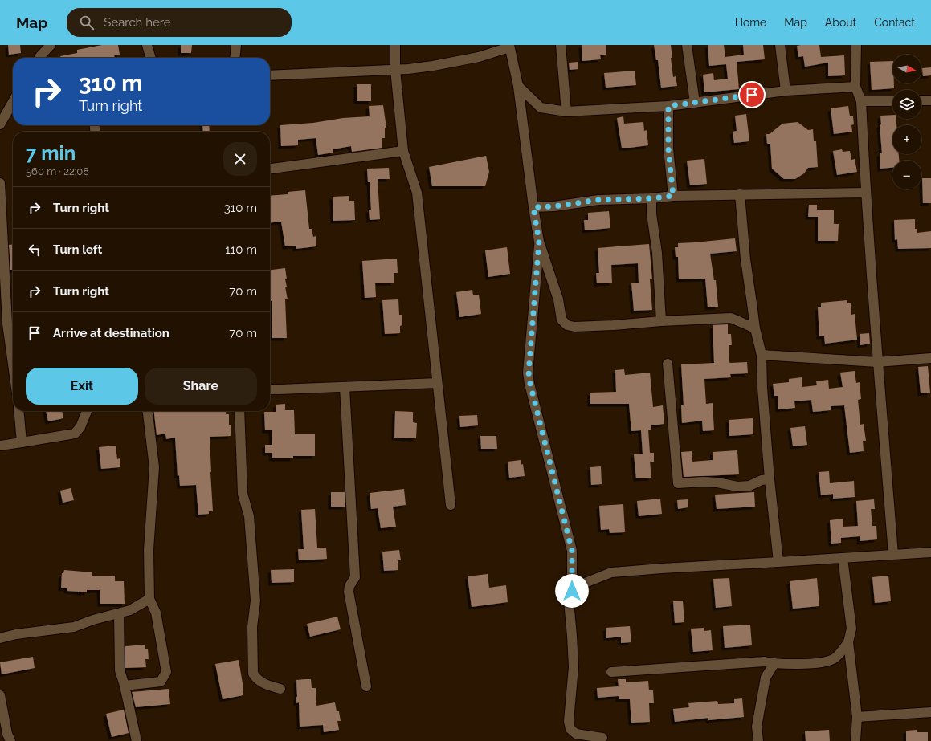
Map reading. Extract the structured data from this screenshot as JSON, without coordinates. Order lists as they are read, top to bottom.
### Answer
{
  "north": "right",
  "page": {
    "header": "Map",
    "search": "Search here",
    "nav": [
      "Home",
      "Map",
      "About",
      "Contact"
    ],
    "map_buttons": ["+", "−"],
    "turn": ["310 m", "Turn right"],
    "heading": ["7 min", "560 m · 22:08"],
    "list": [
      {
        "name": "Turn right",
        "value": "310 m"
      },
      {
        "name": "Turn left",
        "value": "110 m"
      },
      {
        "name": "Turn right",
        "value": "70 m"
      },
      {
        "name": "Arrive at destination",
        "value": "70 m"
      }
    ],
    "buttons": ["Exit", "Share"]
  }
}
